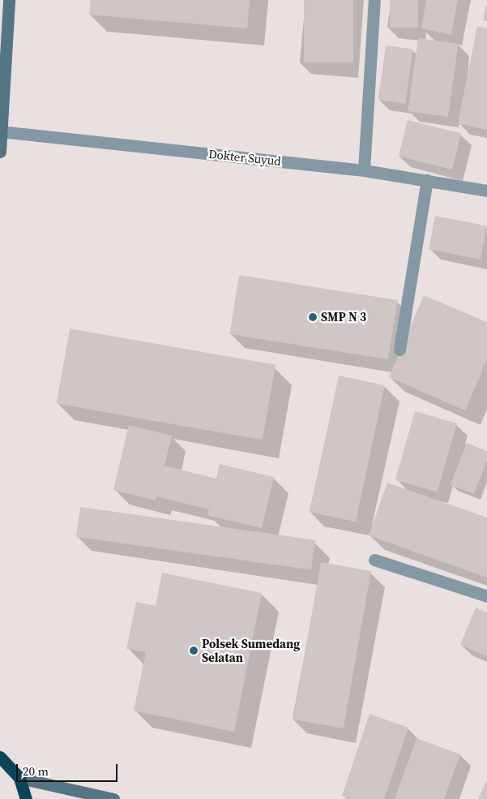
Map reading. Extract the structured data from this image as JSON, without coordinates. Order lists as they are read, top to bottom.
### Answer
{
  "streets": {
    "street": ["Dokter Suyud"]
  },
  "places": ["SMP N 3", "Polsek Sumedang Selatan"],
  "scale_bar": "20 m"
}
